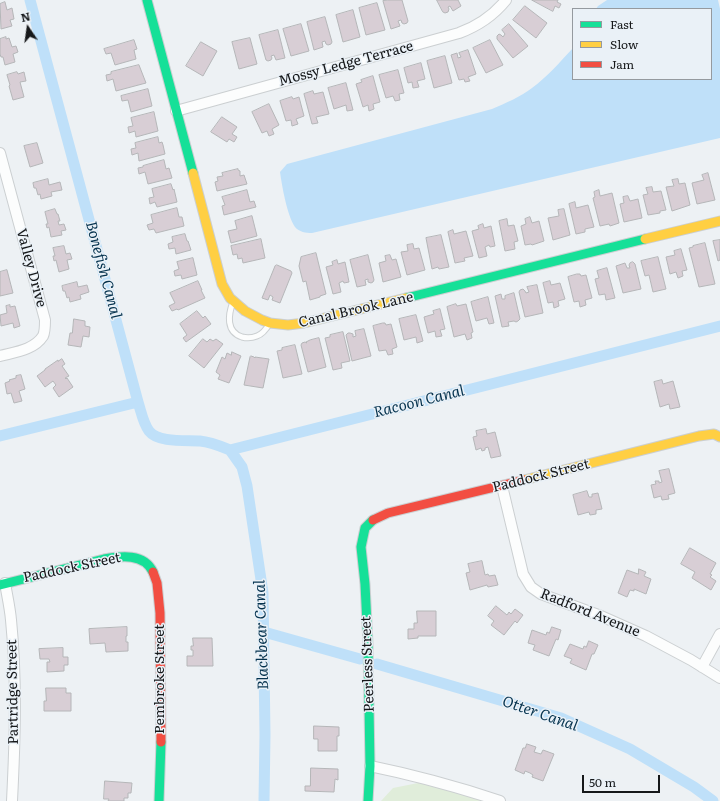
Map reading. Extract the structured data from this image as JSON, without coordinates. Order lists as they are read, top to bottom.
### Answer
{
  "streets": {
    "street": [
      "Mossy Ledge Terrace",
      "Valley Drive",
      "Canal Brook Lane",
      "Paddock Street",
      "Radford Avenue",
      "Peerless Street",
      "Pembroke Street",
      "Partridge Street"
    ]
  },
  "crossings": [
    ["Mossy Ledge Terrace", "Canal Brook Lane"],
    ["Paddock Street", "Radford Avenue"],
    ["Paddock Street", "Peerless Street"],
    ["Paddock Street", "Pembroke Street"],
    ["Paddock Street", "Partridge Street"]
  ],
  "water": [
    "Bonefish Canal",
    "Racoon Canal",
    "Blackbear Canal",
    "Otter Canal"
  ],
  "legend": ["Fast", "Slow", "Jam"],
  "scale_bar": "50 m",
  "north": "top"
}
